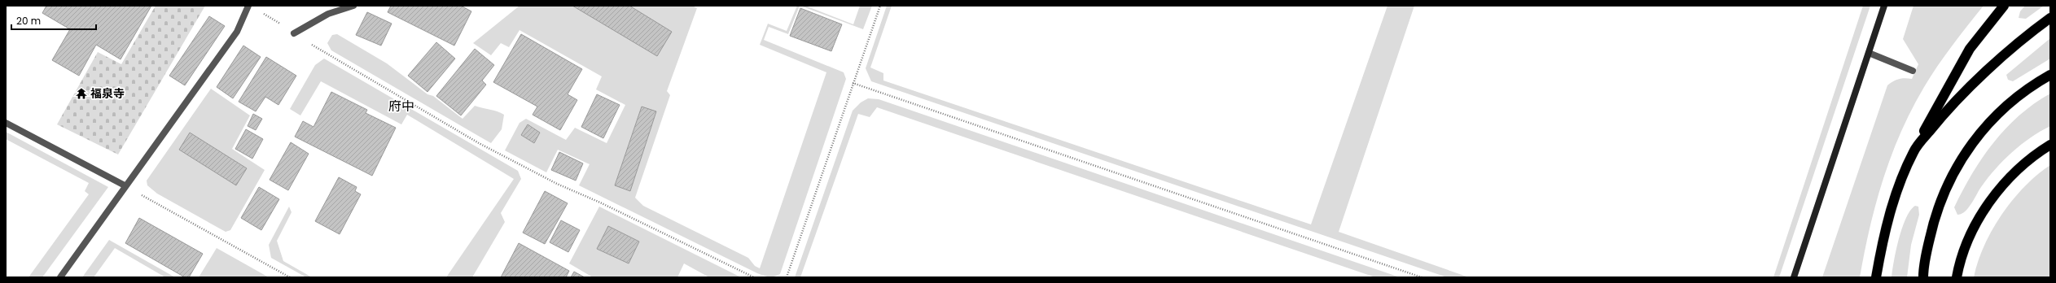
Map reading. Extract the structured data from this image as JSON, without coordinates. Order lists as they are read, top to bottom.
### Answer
{
  "districts": ["府中"],
  "places": {
    "temple": ["福泉寺"]
  },
  "scale_bar": "20 m"
}
